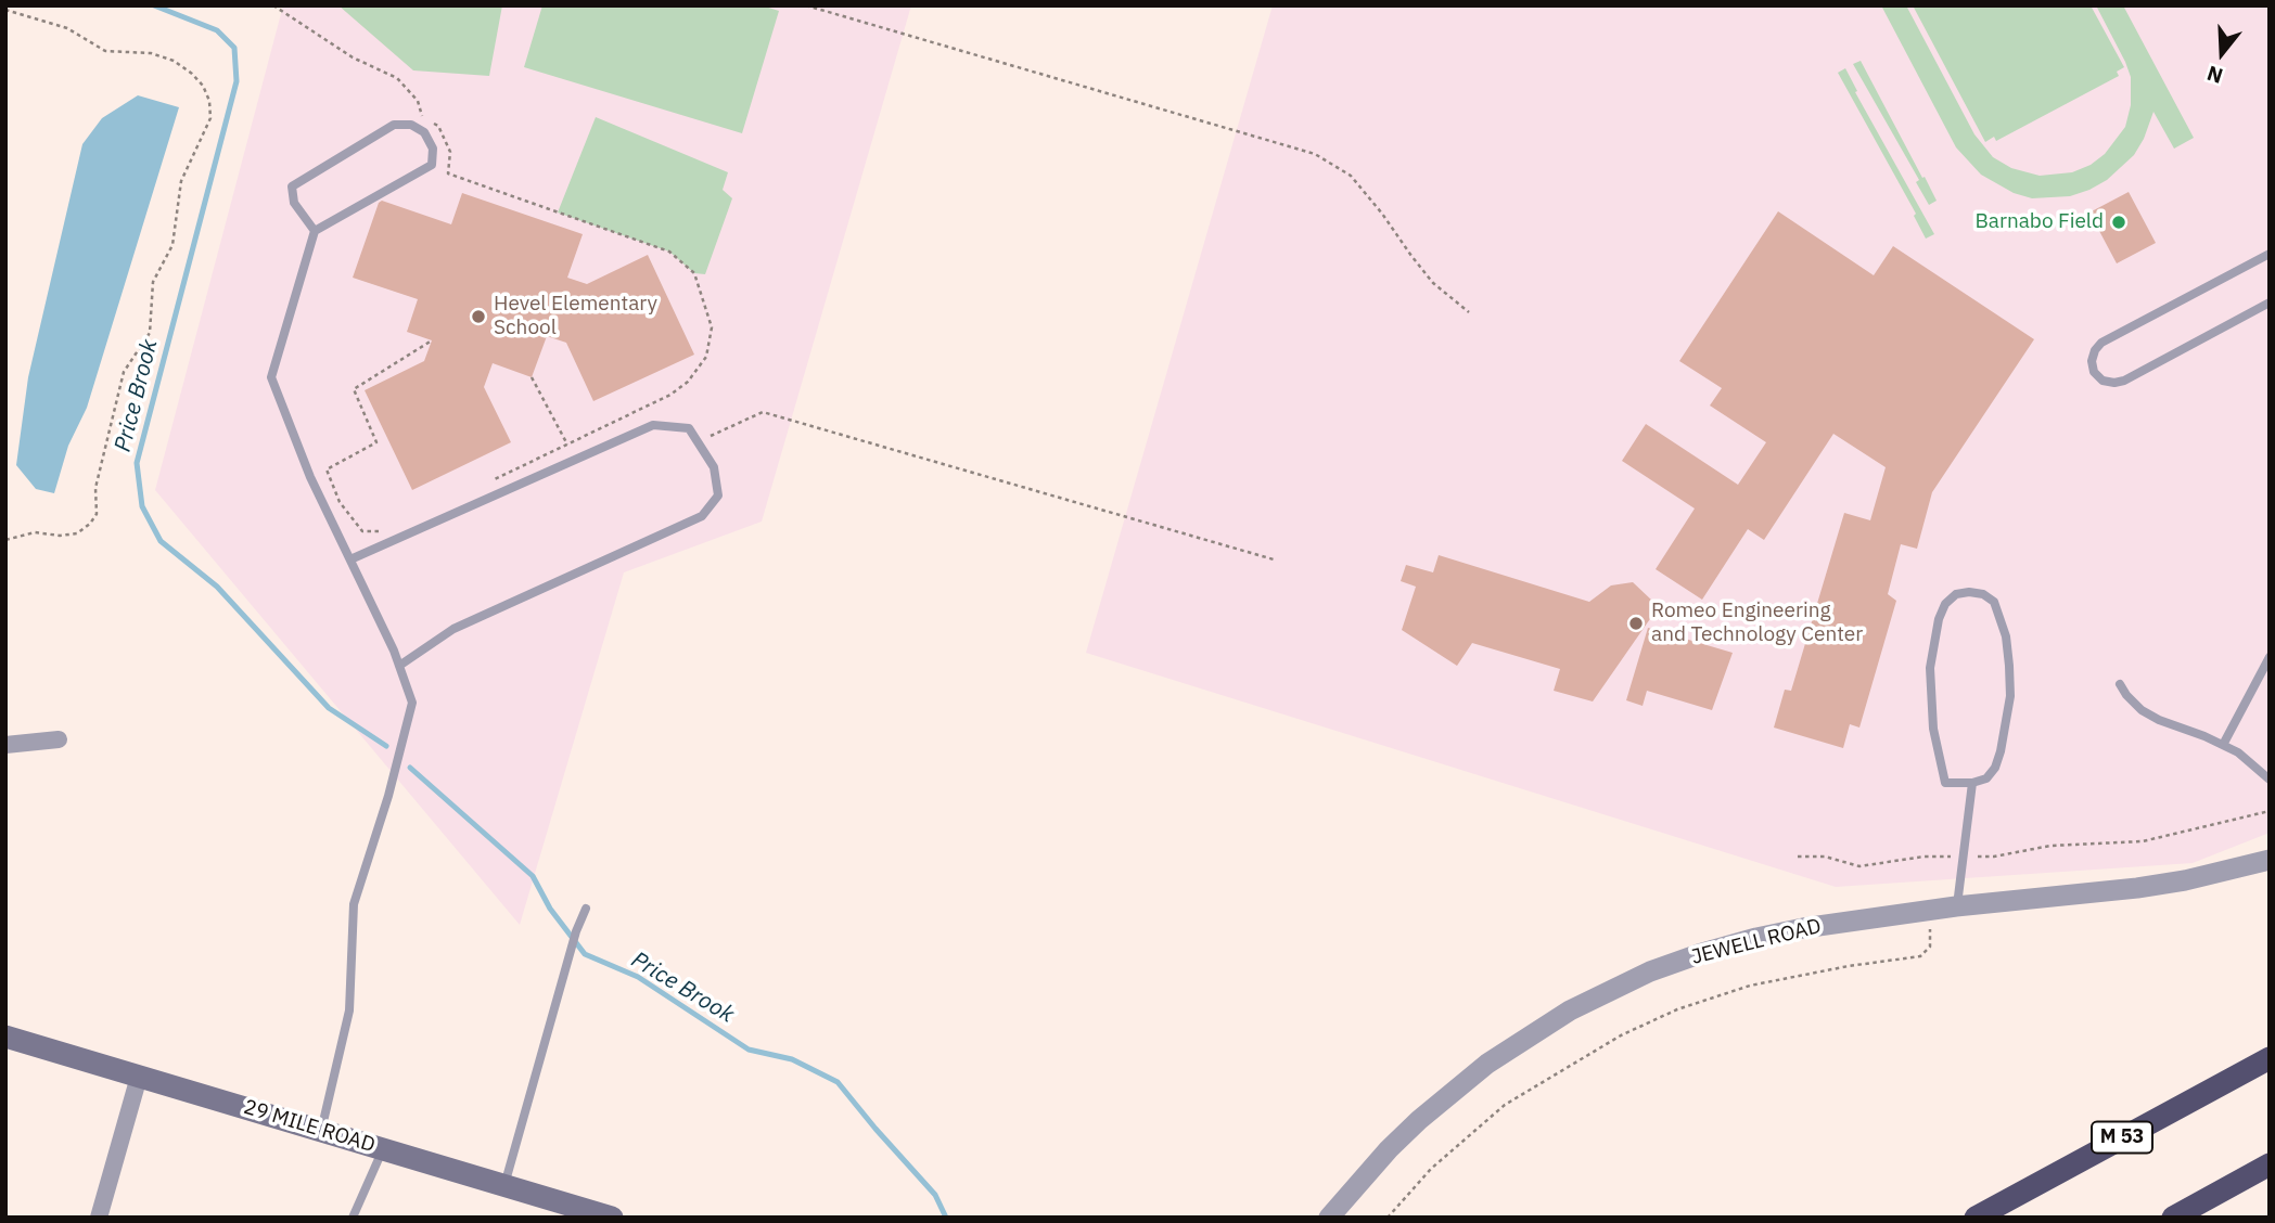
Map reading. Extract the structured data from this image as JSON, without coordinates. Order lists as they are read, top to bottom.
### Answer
{
  "streets": {
    "highway": ["M 53"],
    "main road": ["29 MILE ROAD"],
    "street": ["JEWELL ROAD"]
  },
  "water": ["Price Brook"],
  "places": ["Barnabo Field", "Hevel Elementary School", "Romeo Engineering and Technology Center"],
  "north": "bottom"
}
